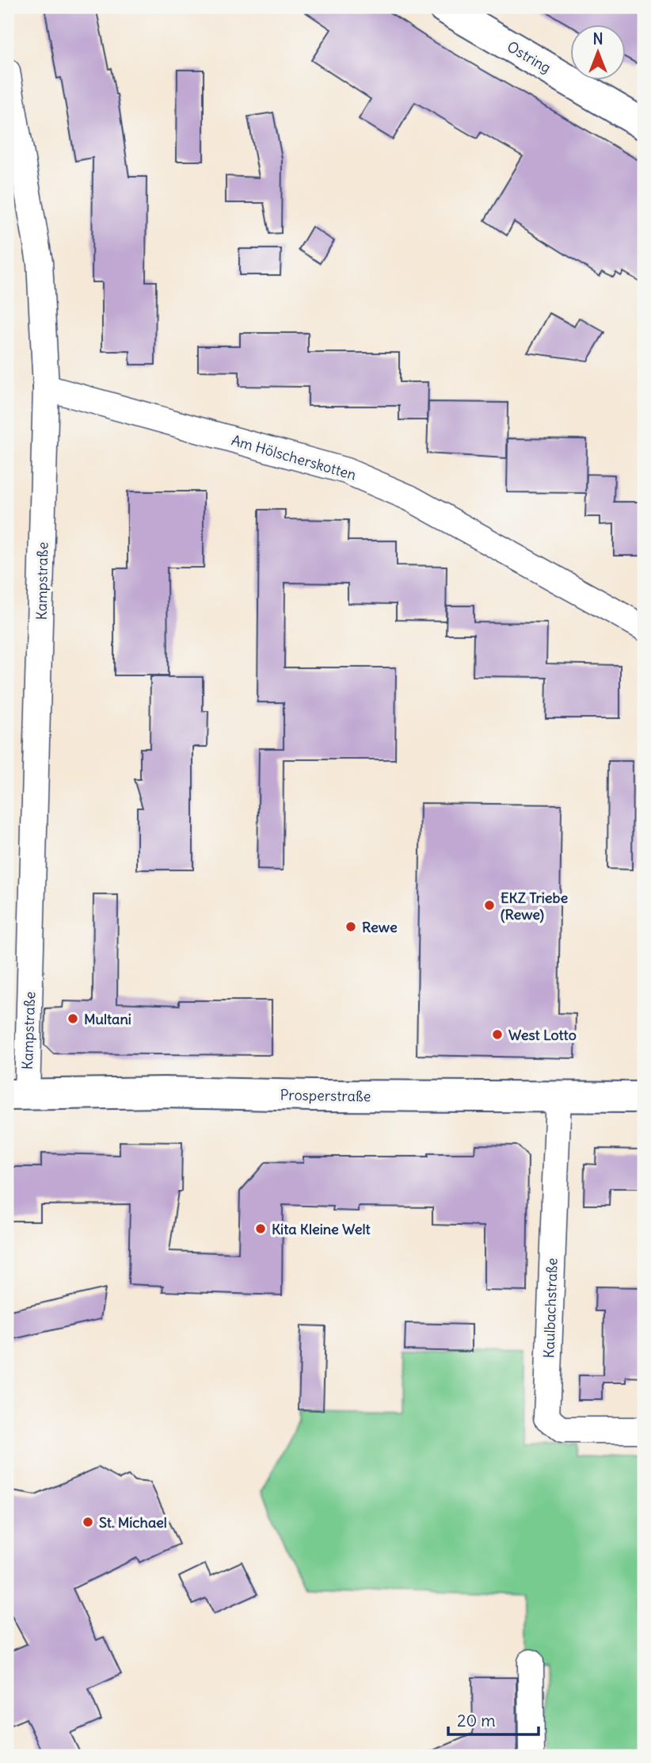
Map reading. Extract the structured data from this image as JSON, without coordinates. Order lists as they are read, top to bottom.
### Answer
{
  "streets": {
    "main road": ["Ostring", "Prosperstraße"],
    "street": ["Am Hölscherskotten", "Kampstraße", "Kaulbachstraße"]
  },
  "crossings": [
    ["Am Hölscherskotten", "Kampstraße"],
    ["Kampstraße", "Prosperstraße"],
    ["Prosperstraße", "Kaulbachstraße"]
  ],
  "places": [
    "EKZ Triebe (Rewe)",
    "Rewe",
    "Multani",
    "West Lotto",
    "Kita Kleine Welt",
    "St. Michael"
  ],
  "scale_bar": "20 m",
  "north": "top"
}
